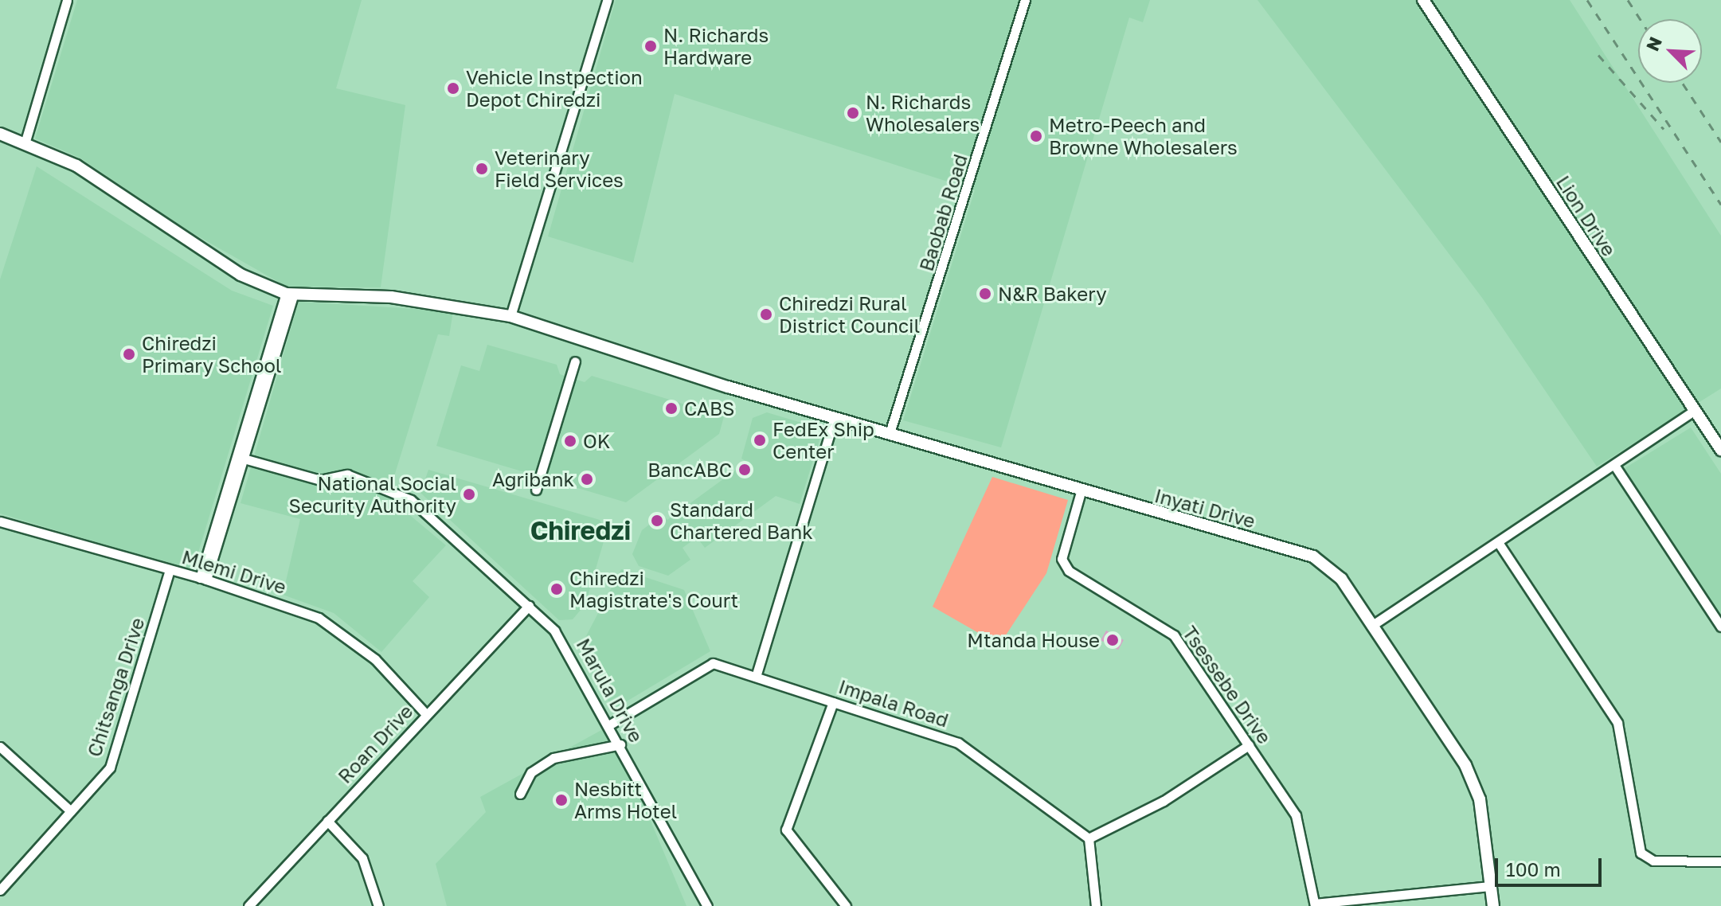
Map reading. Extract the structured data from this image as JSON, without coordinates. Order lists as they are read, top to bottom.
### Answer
{
  "streets": {
    "street": [
      "Baobab Road",
      "Lion Drive",
      "Inyati Drive",
      "Mlemi Drive",
      "Tsessebe Drive",
      "Chitsanga Drive",
      "Marula Drive",
      "Impala Road",
      "Roan Drive"
    ]
  },
  "crossings": [
    ["Baobab Road", "Inyati Drive"],
    ["Inyati Drive", "Tsessebe Drive"],
    ["Mlemi Drive", "Chitsanga Drive"],
    ["Mlemi Drive", "Roan Drive"],
    ["Marula Drive", "Impala Road"],
    ["Marula Drive", "Roan Drive"]
  ],
  "districts": ["Chiredzi"],
  "places": [
    "N. Richards Hardware",
    "Vehicle Instpection Depot Chiredzi",
    "N. Richards Wholesalers",
    "Metro-Peech and Browne Wholesalers",
    "Veterinary Field Services",
    "N&R Bakery",
    "Chiredzi Rural District Council",
    "Chiredzi Primary School",
    "CABS",
    "FedEx Ship Center",
    "OK",
    "BancABC",
    "Agribank",
    "National Social Security Authority",
    "Standard Chartered Bank",
    "Chiredzi Magistrate's Court",
    "Mtanda House",
    "Nesbitt Arms Hotel"
  ],
  "scale_bar": "100 m",
  "north": "top left"
}
